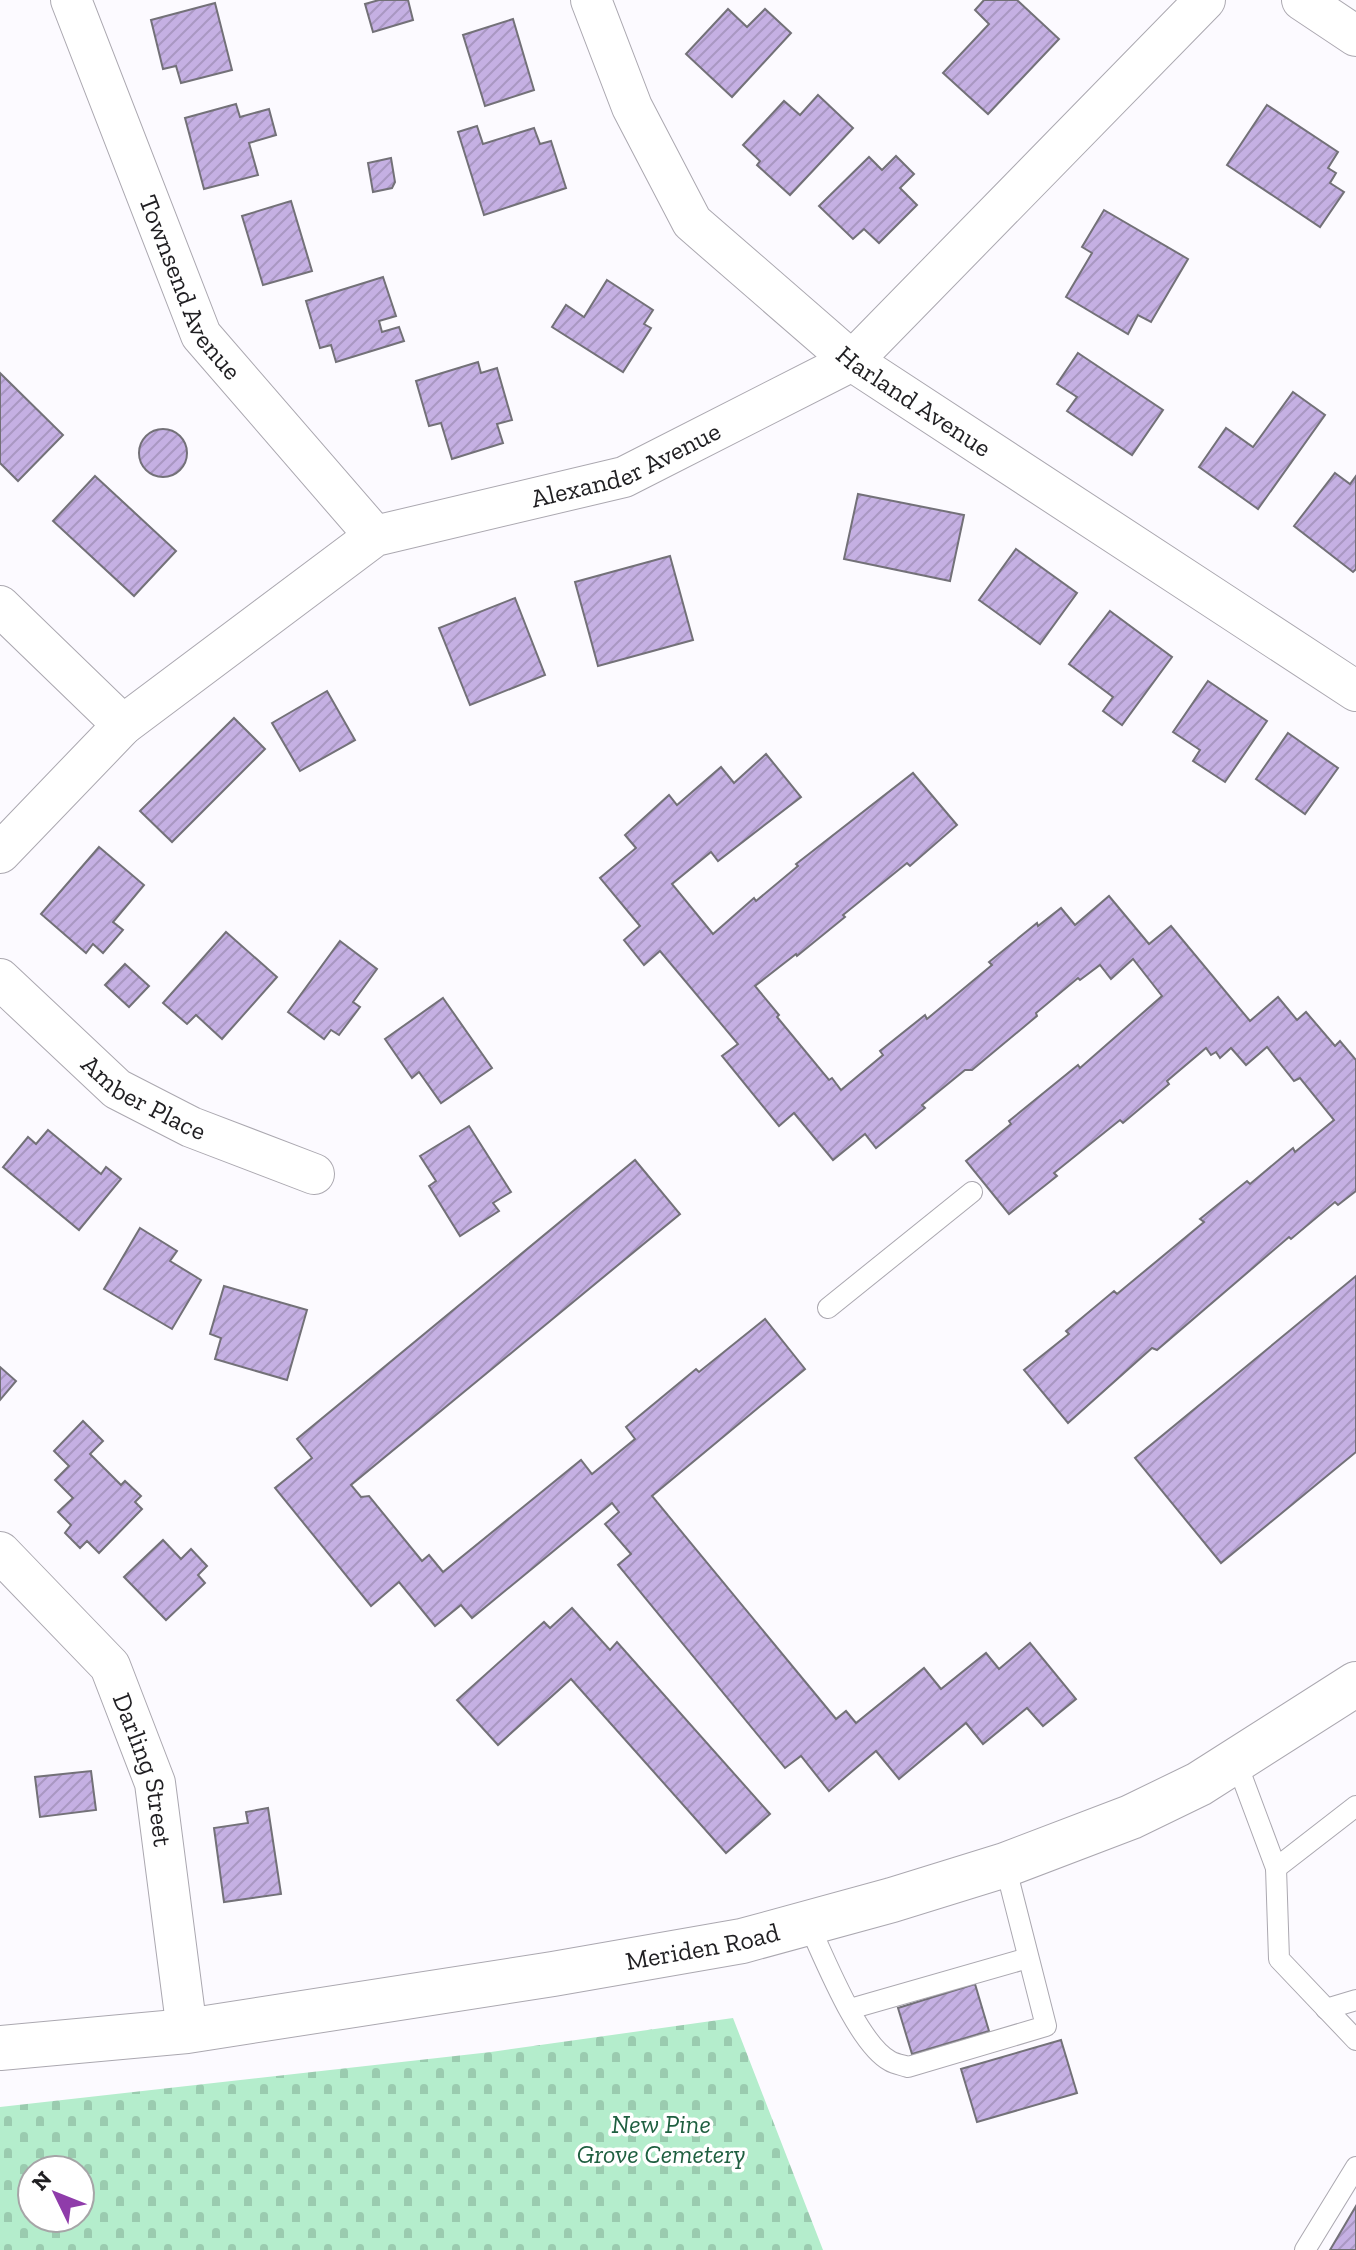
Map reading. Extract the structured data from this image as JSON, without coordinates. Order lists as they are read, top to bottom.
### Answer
{
  "streets": {
    "main road": ["Meriden Road"],
    "street": [
      "Townsend Avenue",
      "Harland Avenue",
      "Alexander Avenue",
      "Amber Place",
      "Darling Street"
    ]
  },
  "crossings": [
    ["Townsend Avenue", "Alexander Avenue"],
    ["Harland Avenue", "Alexander Avenue"],
    ["Darling Street", "Meriden Road"]
  ],
  "parks": ["New Pine Grove Cemetery"],
  "north": "top left"
}
